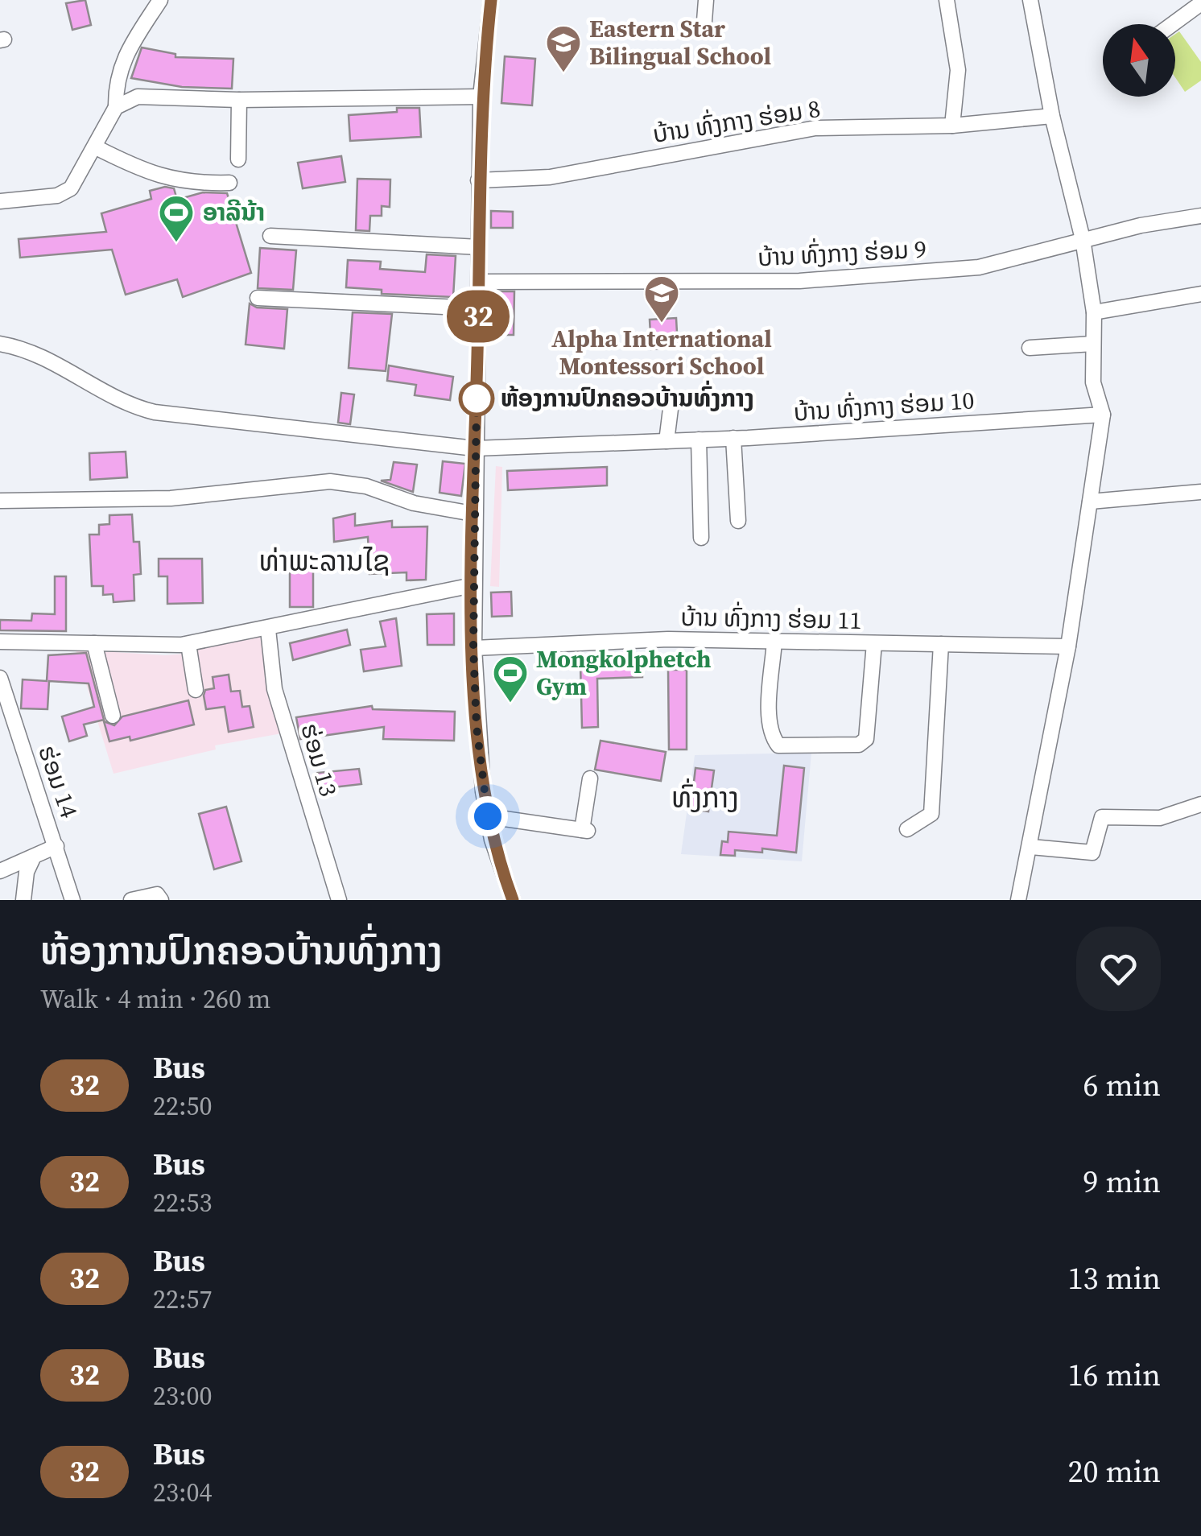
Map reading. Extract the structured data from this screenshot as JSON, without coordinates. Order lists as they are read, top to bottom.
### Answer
{
  "streets": {
    "street": [
      "ບ້ານ ທົ່ງກາງ ຮ່ອມ 8",
      "ບ້ານ ທົ່ງກາງ ຮ່ອມ 9",
      "ບ້ານ ທົ່ງກາງ ຮ່ອມ 10",
      "ບ້ານ ທົ່ງກາງ ຮ່ອມ 11",
      "ຮ່ອມ 13",
      "ຮ່ອມ 14"
    ]
  },
  "districts": ["ທ່າພະລານໄຊ", "ທົ່ງກາງ"],
  "places": {
    "school or university": ["Eastern Star Bilingual School", "Alpha International Montessori School"],
    "sports": ["ອາລີນ້າ", "Mongkolphetch Gym"],
    "other": ["ຫ້ອງການປົກຄອວບ້ານທົ່ງກາງ"]
  },
  "lines": ["bus line 32"],
  "north": "top",
  "page": {
    "on_map": "32",
    "heading": ["ຫ້ອງການປົກຄອວບ້ານທົ່ງກາງ", "Walk · 4 min · 260 m"],
    "list": [
      {
        "mark": "32",
        "name": "Bus",
        "note": "22:50",
        "value": "6 min"
      },
      {
        "mark": "32",
        "name": "Bus",
        "note": "22:53",
        "value": "9 min"
      },
      {
        "mark": "32",
        "name": "Bus",
        "note": "22:57",
        "value": "13 min"
      },
      {
        "mark": "32",
        "name": "Bus",
        "note": "23:00",
        "value": "16 min"
      },
      {
        "mark": "32",
        "name": "Bus",
        "note": "23:04",
        "value": "20 min"
      }
    ]
  }
}
